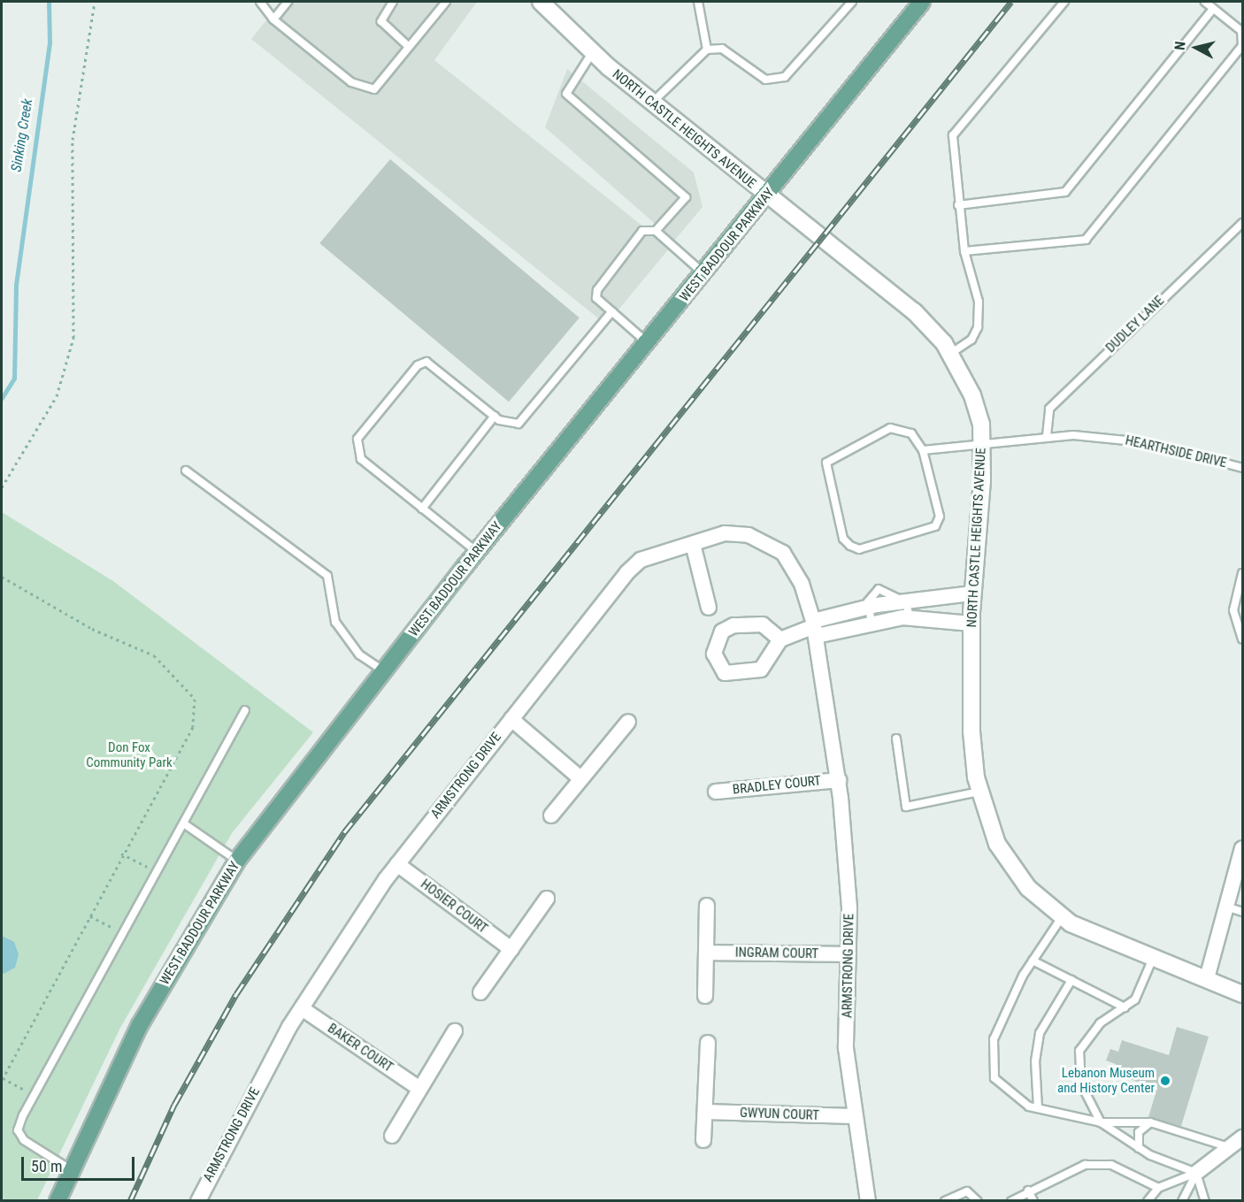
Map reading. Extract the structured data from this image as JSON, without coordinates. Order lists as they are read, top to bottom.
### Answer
{
  "streets": {
    "main road": ["WEST BADDOUR PARKWAY"],
    "street": [
      "NORTH CASTLE HEIGHTS AVENUE",
      "ARMSTRONG DRIVE",
      "BRADLEY COURT",
      "HOSIER COURT",
      "INGRAM COURT",
      "BAKER COURT",
      "GWYUN COURT"
    ],
    "lane": ["DUDLEY LANE", "HEARTHSIDE DRIVE"]
  },
  "crossings": [
    ["NORTH CASTLE HEIGHTS AVENUE", "WEST BADDOUR PARKWAY"],
    ["NORTH CASTLE HEIGHTS AVENUE", "HEARTHSIDE DRIVE"],
    ["DUDLEY LANE", "HEARTHSIDE DRIVE"],
    ["ARMSTRONG DRIVE", "BRADLEY COURT"],
    ["ARMSTRONG DRIVE", "HOSIER COURT"],
    ["ARMSTRONG DRIVE", "INGRAM COURT"],
    ["ARMSTRONG DRIVE", "BAKER COURT"],
    ["ARMSTRONG DRIVE", "GWYUN COURT"]
  ],
  "water": ["Sinking Creek"],
  "parks": ["Don Fox Community Park"],
  "places": ["Lebanon Museum and History Center"],
  "scale_bar": "50 m",
  "north": "left"
}
